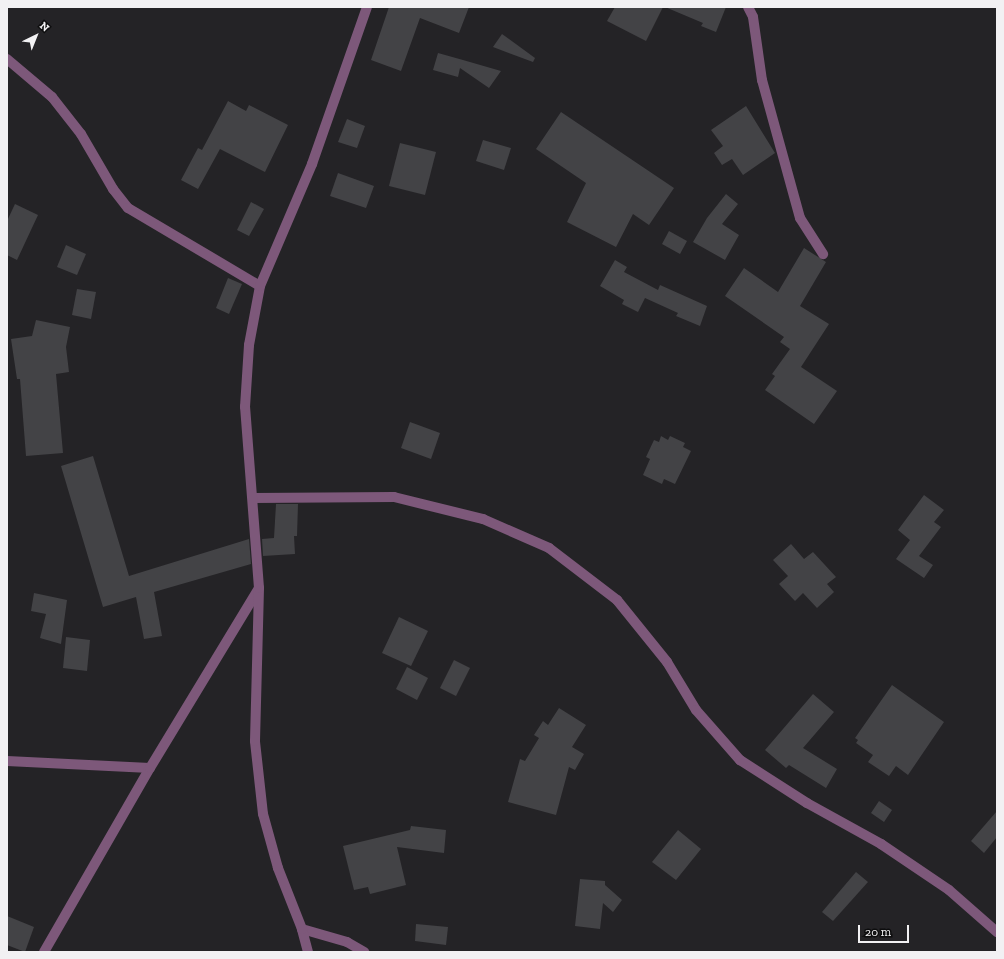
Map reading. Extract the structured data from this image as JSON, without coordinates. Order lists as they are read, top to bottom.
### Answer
{
  "scale_bar": "20 m",
  "north": "top right"
}
